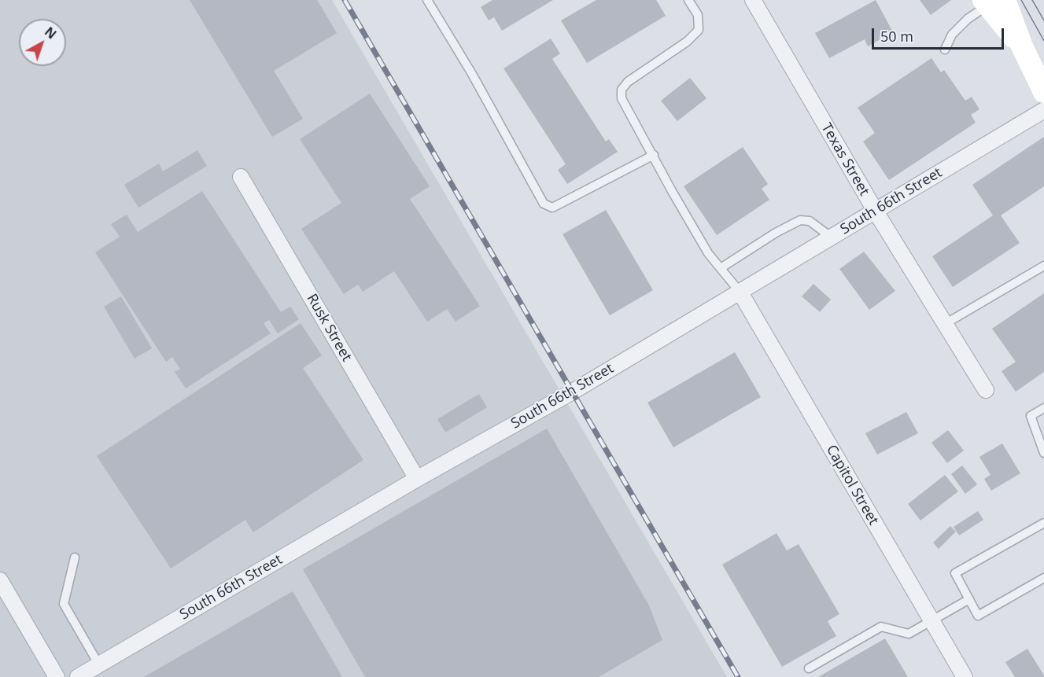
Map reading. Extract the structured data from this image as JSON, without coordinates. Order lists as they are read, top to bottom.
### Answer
{
  "streets": {
    "street": [
      "Texas Street",
      "South 66th Street",
      "Rusk Street",
      "Capitol Street"
    ]
  },
  "crossings": [
    ["Texas Street", "South 66th Street"],
    ["South 66th Street", "Rusk Street"],
    ["South 66th Street", "Capitol Street"]
  ],
  "scale_bar": "50 m",
  "north": "top right"
}
